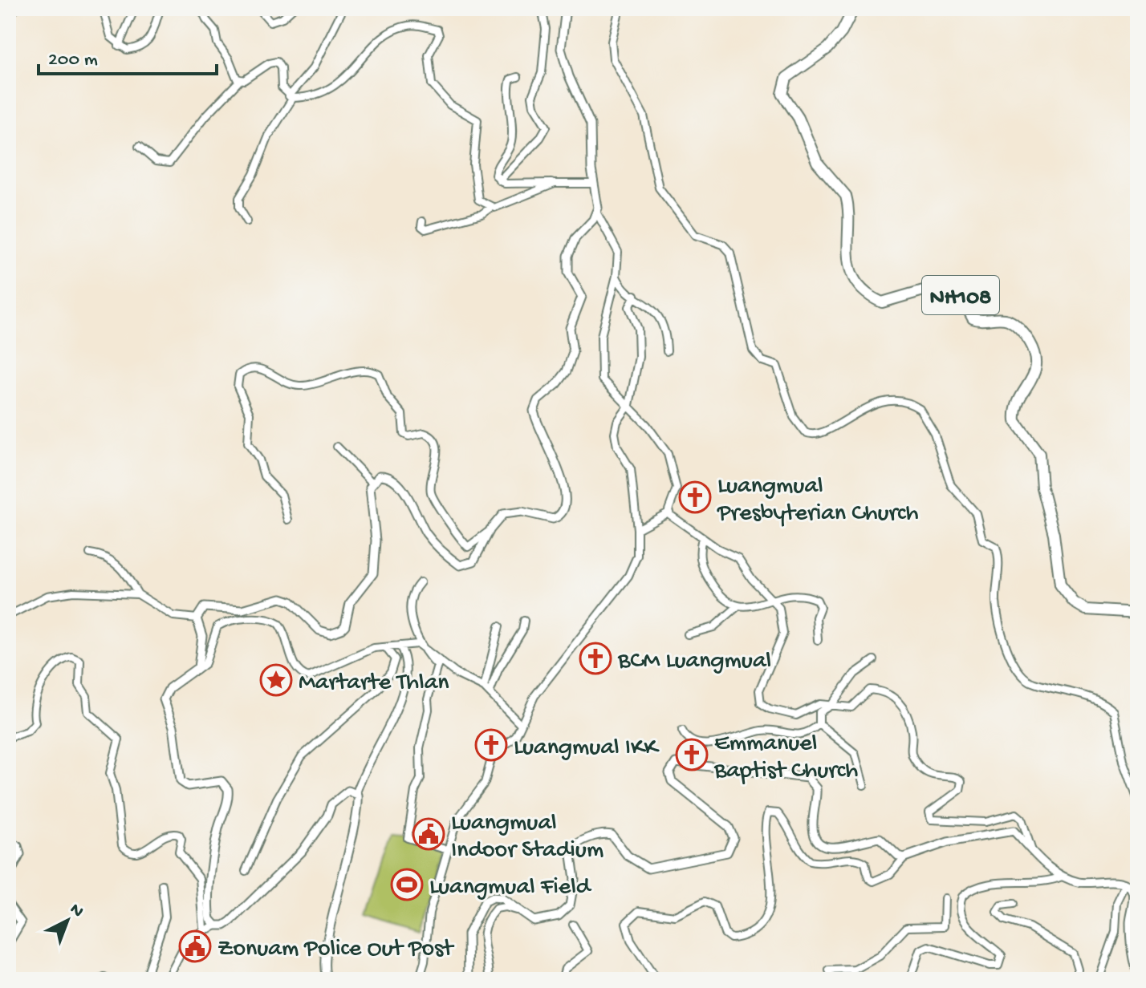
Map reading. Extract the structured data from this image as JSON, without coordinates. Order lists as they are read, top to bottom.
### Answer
{
  "streets": {
    "highway": ["NH108"]
  },
  "places": {
    "church": [
      "Luangmual Presbyterian Church",
      "BCM Luangmual",
      "Luangmual IKK",
      "Emmanuel Baptist Church"
    ],
    "place": ["Martarte Thlan"],
    "public building": ["Luangmual Indoor Stadium", "Zonuam Police Out Post"],
    "sports": ["Luangmual Field"]
  },
  "scale_bar": "200 m",
  "north": "top right"
}
